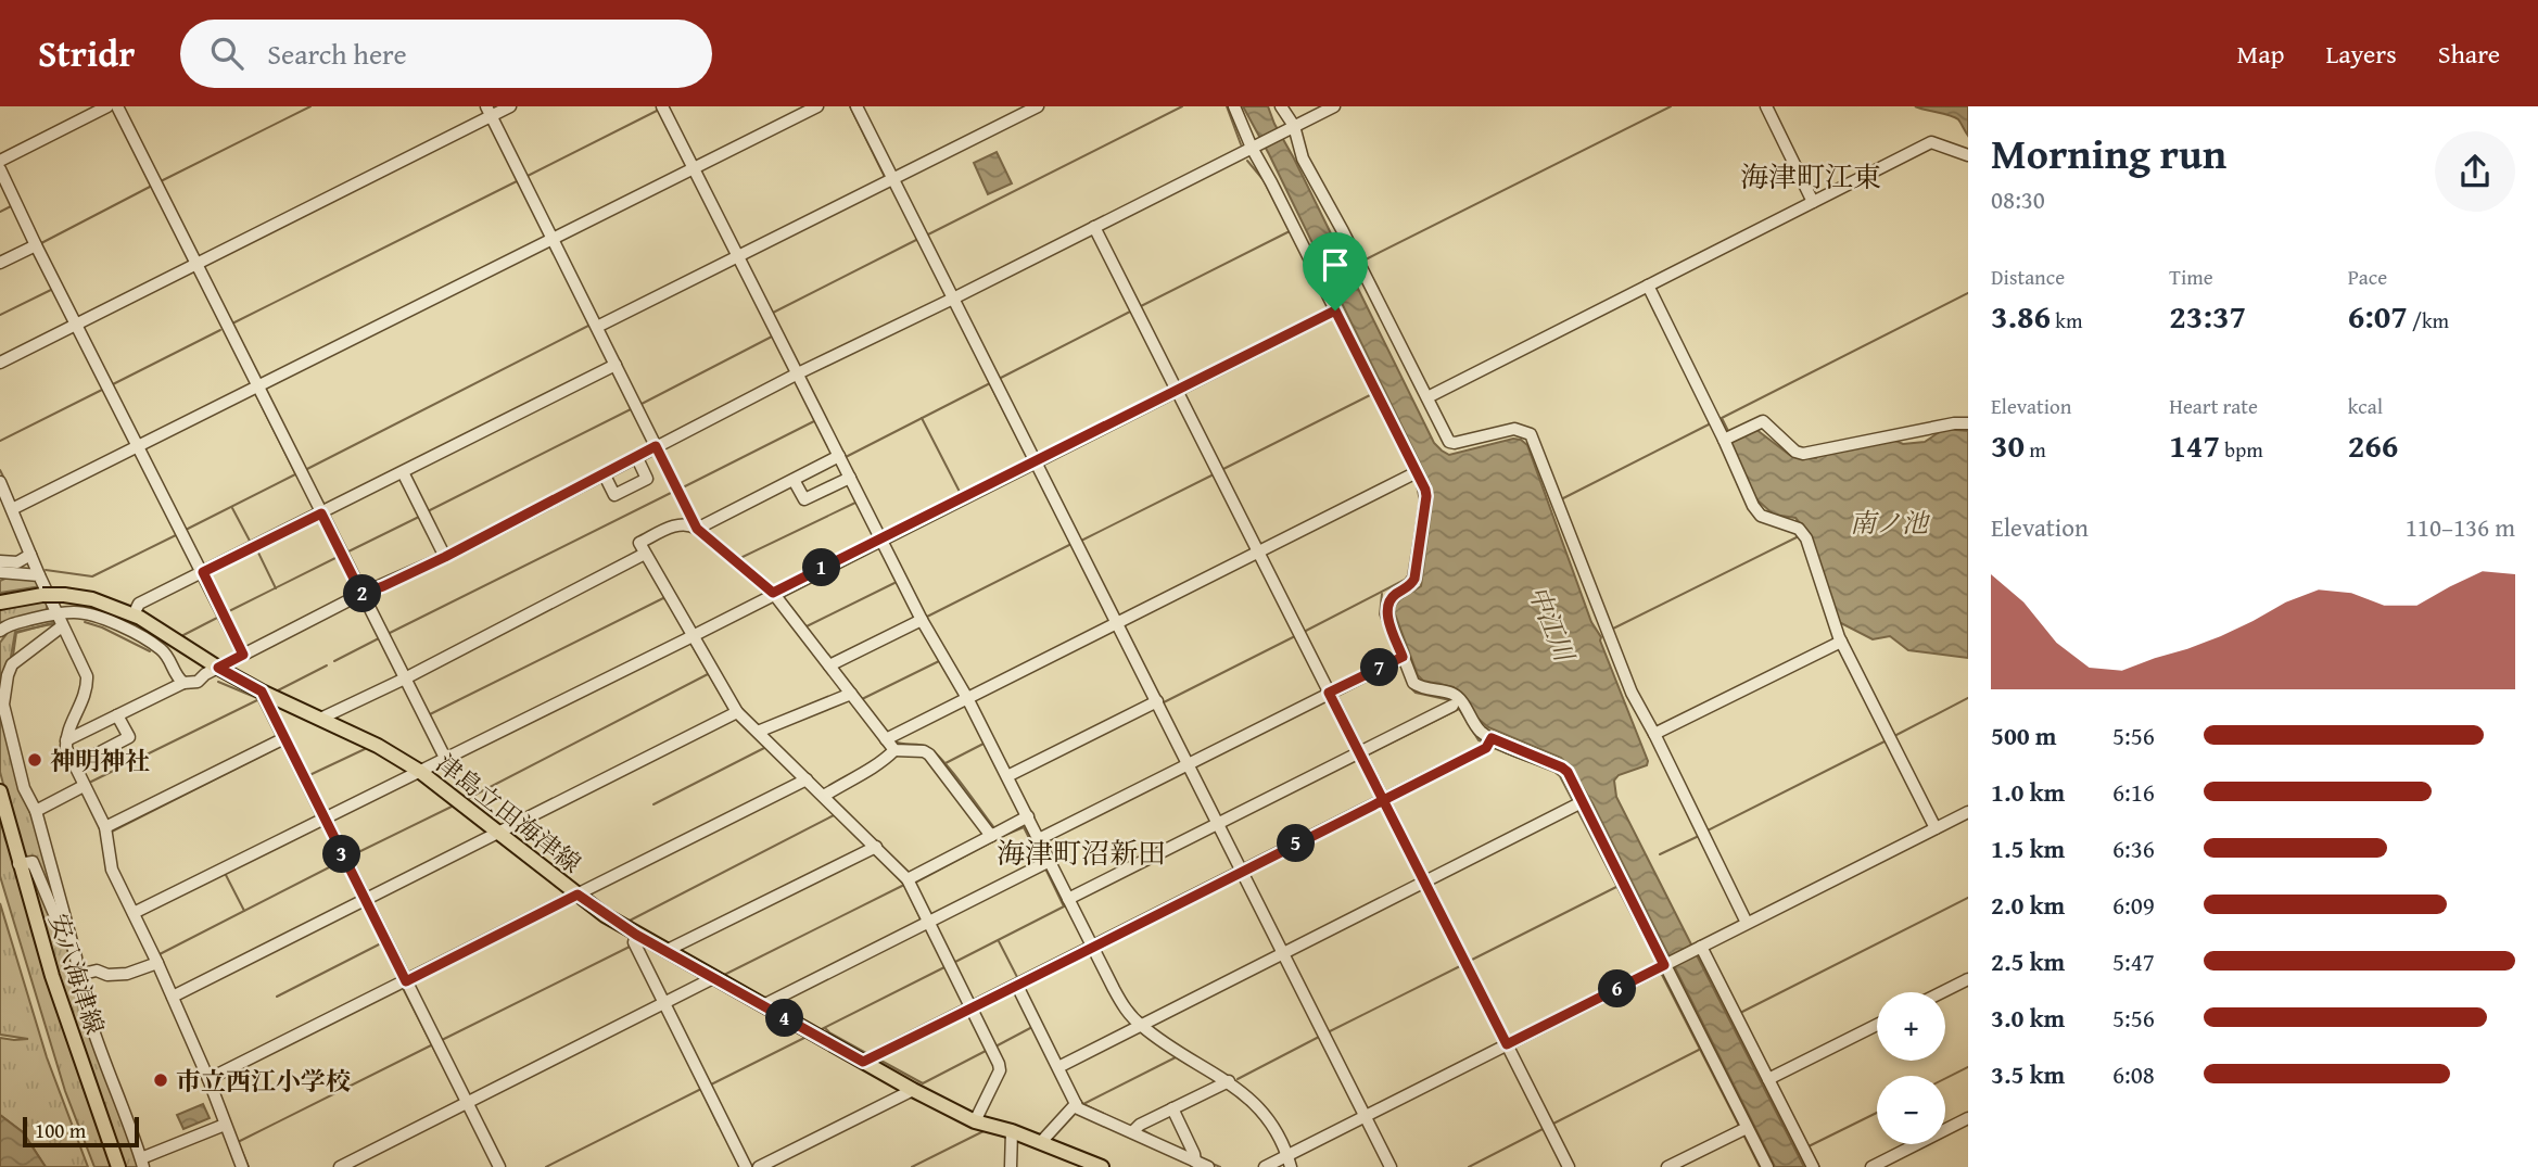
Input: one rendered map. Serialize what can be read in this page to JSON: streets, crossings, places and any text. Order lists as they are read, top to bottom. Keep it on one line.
{"streets":{"main road":["津島立田海津線","安八海津線"]},"districts":["海津町江東","海津町沼新田"],"water":["南ノ池","中江川"],"places":["神明神社","市立西江小学校"],"scale_bar":"100 m","page":{"header":"Stridr","search":"Search here","nav":["Map","Layers","Share"],"heading":["Morning run","08:30"],"stats":[["Distance","3.86 km"],["Time","23:37"],["Pace","6:07 /km"],["Elevation","30 m"],["Heart rate","147 bpm"],["kcal","266"]],"chart":["Elevation","110–136 m"],"pins":["1","2","7","5","3","6","4"],"list":[{"name":"500 m","note":"5:56"},{"name":"1.0 km","note":"6:16"},{"name":"1.5 km","note":"6:36"},{"name":"2.0 km","note":"6:09"},{"name":"2.5 km","note":"5:47"},{"name":"3.0 km","note":"5:56"},{"name":"3.5 km","note":"6:08"}],"map_buttons":["+","−"],"scale":"100 m"}}
